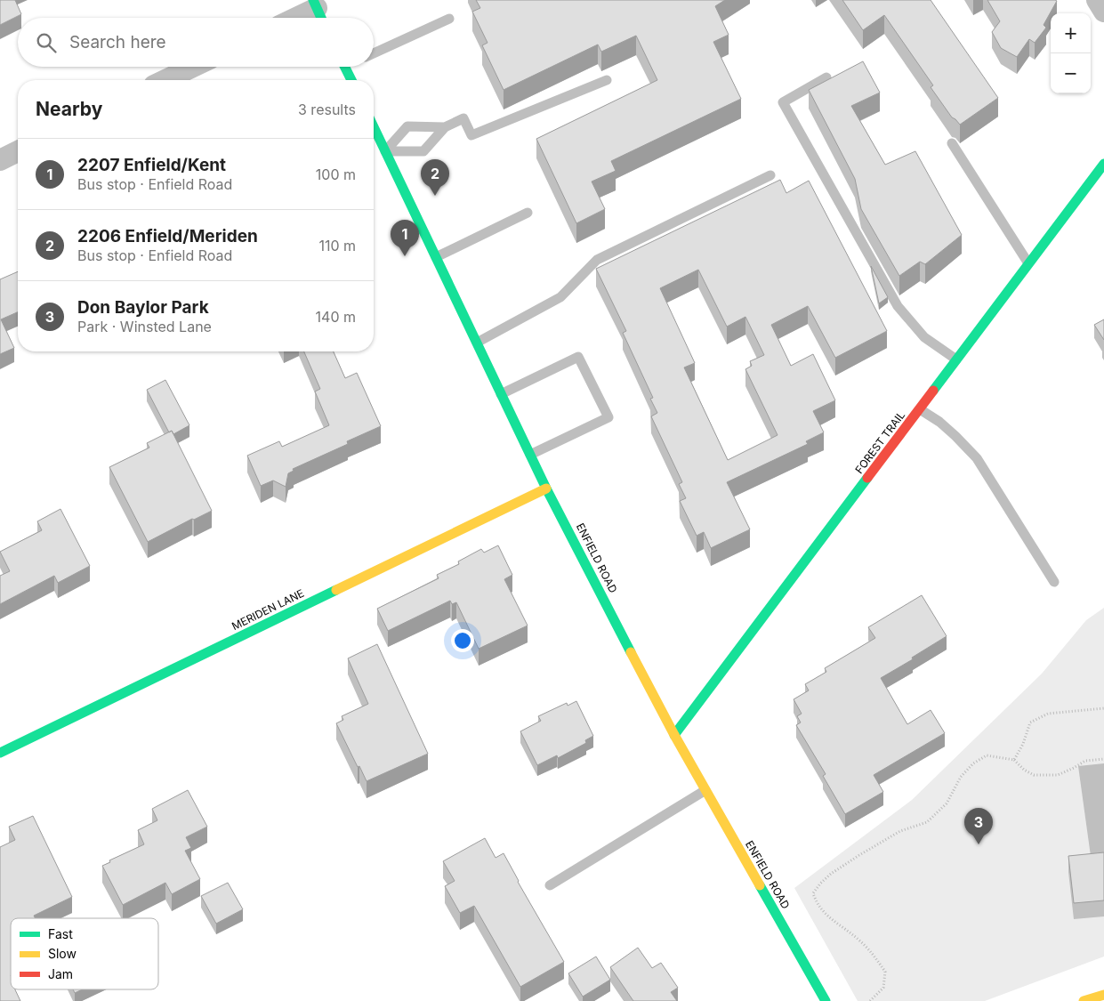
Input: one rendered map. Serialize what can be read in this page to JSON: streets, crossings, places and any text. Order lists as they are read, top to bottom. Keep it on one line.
{"streets":{"street":["FOREST TRAIL","ENFIELD ROAD","MERIDEN LANE"]},"crossings":[["FOREST TRAIL","ENFIELD ROAD"],["ENFIELD ROAD","MERIDEN LANE"]],"legend":["Fast","Slow","Jam"],"page":{"map_buttons":["+","−"],"search":"Search here","heading":["Nearby","3 results"],"list":[{"mark":"1","name":"2207 Enfield/Kent","note":"Bus stop · Enfield Road","value":"100 m"},{"mark":"2","name":"2206 Enfield/Meriden","note":"Bus stop · Enfield Road","value":"110 m"},{"mark":"3","name":"Don Baylor Park","note":"Park · Winsted Lane","value":"140 m"}],"pins":["2","1","3"]}}
